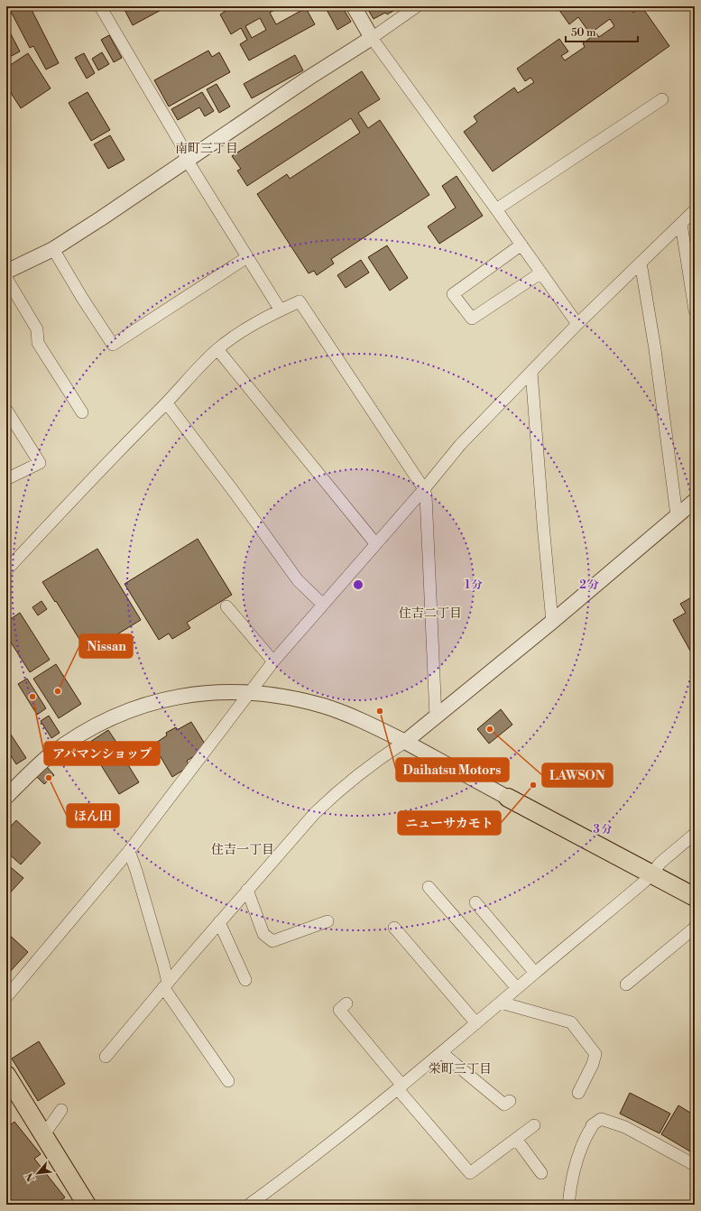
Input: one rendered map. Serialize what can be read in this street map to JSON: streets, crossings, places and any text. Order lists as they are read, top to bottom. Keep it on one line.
{"districts":["南町三丁目","住吉二丁目","住吉一丁目","栄町三丁目"],"places":["Nissan","アパマンショップ","Daihatsu Motors","LAWSON","ほん田","ニューサカモト"],"scale_bar":"50 m","north":"bottom left","rings":["1 分","2 分","3 分"]}
